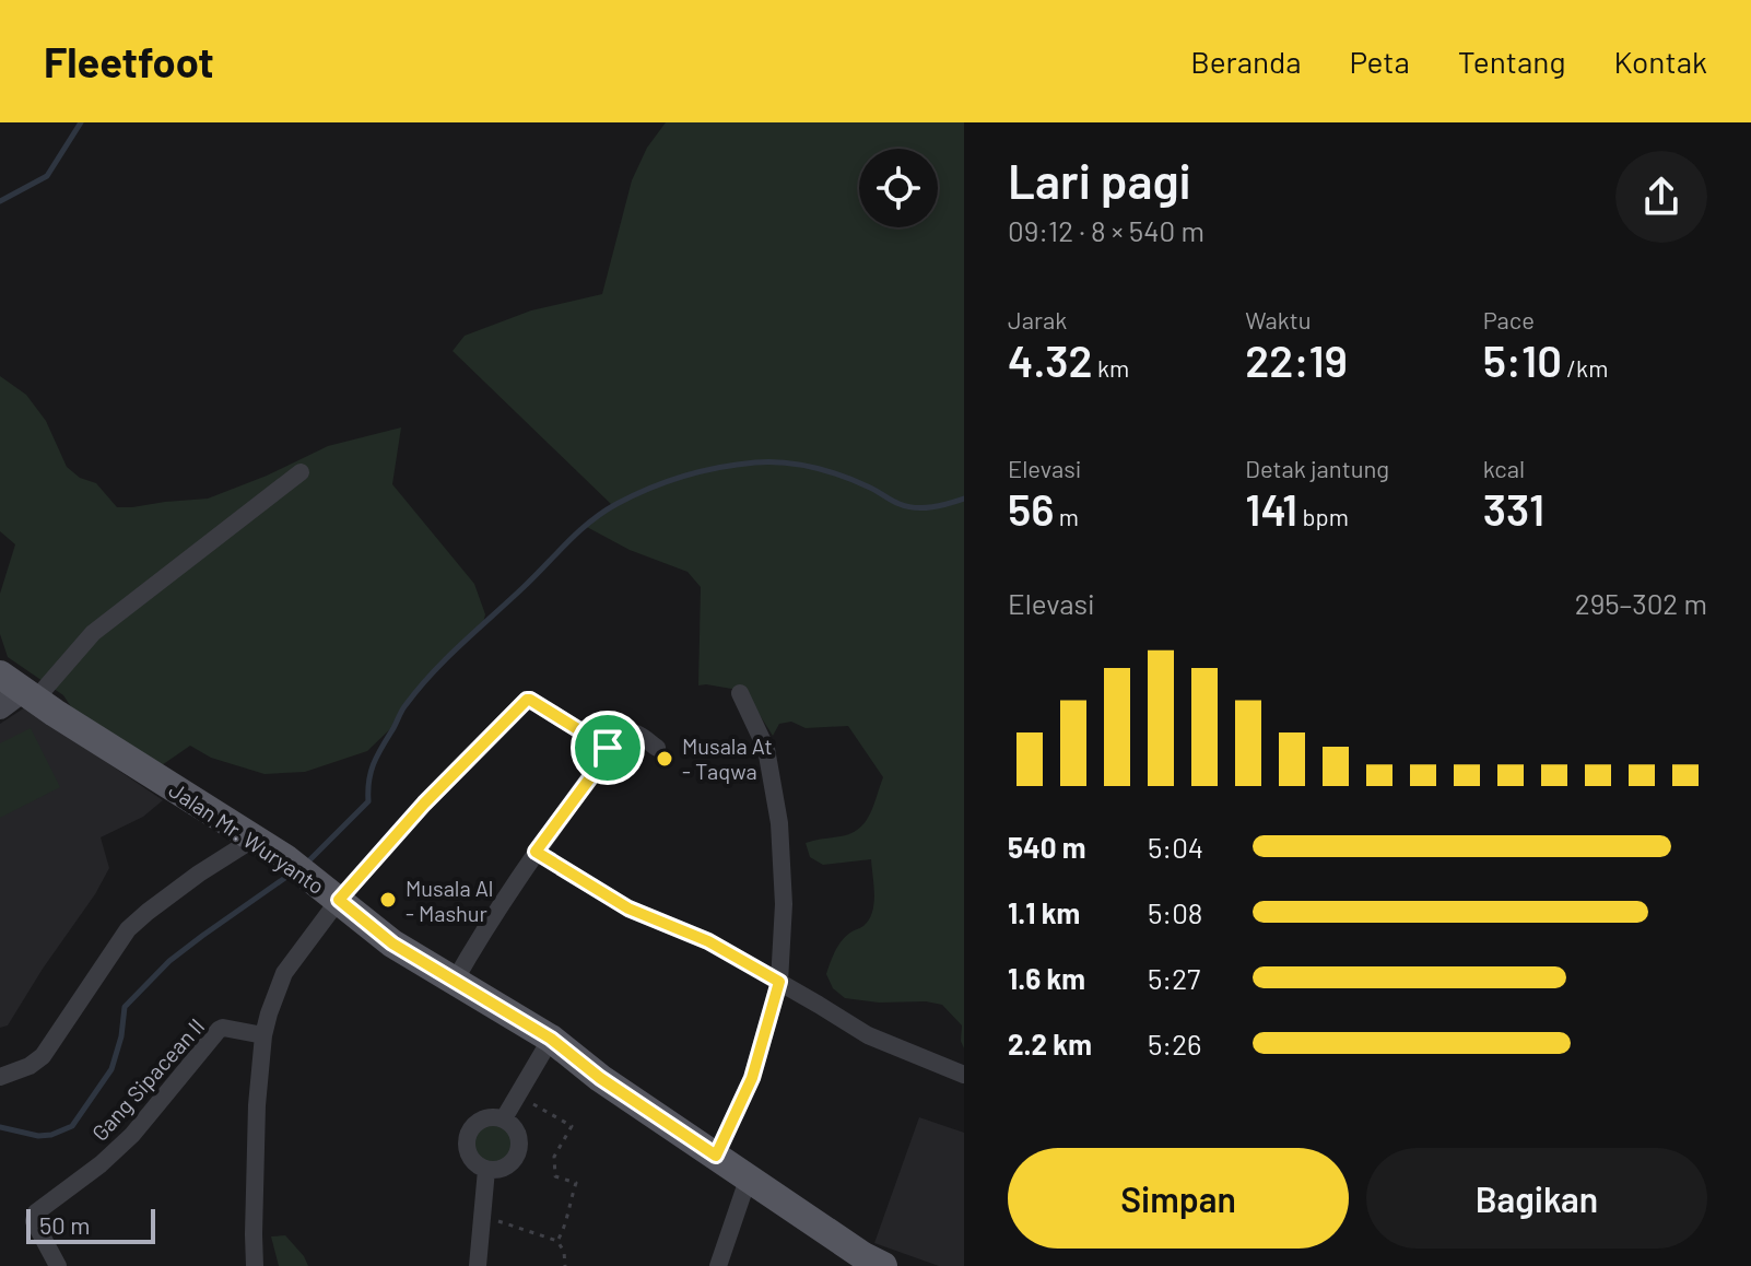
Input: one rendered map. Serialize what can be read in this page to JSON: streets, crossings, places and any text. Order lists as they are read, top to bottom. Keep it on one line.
{"streets":{"main road":["Jalan Mr. Wuryanto"],"street":["Gang Sipacean II"]},"places":["Musala At - Taqwa","Musala Al - Mashur"],"scale_bar":"50 m","page":{"header":"Fleetfoot","nav":["Beranda","Peta","Tentang","Kontak"],"heading":["Lari pagi","09:12 · 8 × 540 m"],"stats":[["Jarak","4.32 km"],["Waktu","22:19"],["Pace","5:10 /km"],["Elevasi","56 m"],["Detak jantung","141 bpm"],["kcal","331"]],"chart":["Elevasi","295–302 m"],"list":[{"name":"540 m","note":"5:04"},{"name":"1.1 km","note":"5:08"},{"name":"1.6 km","note":"5:27"},{"name":"2.2 km","note":"5:26"}],"buttons":["Simpan","Bagikan"],"scale":"50 m"}}
